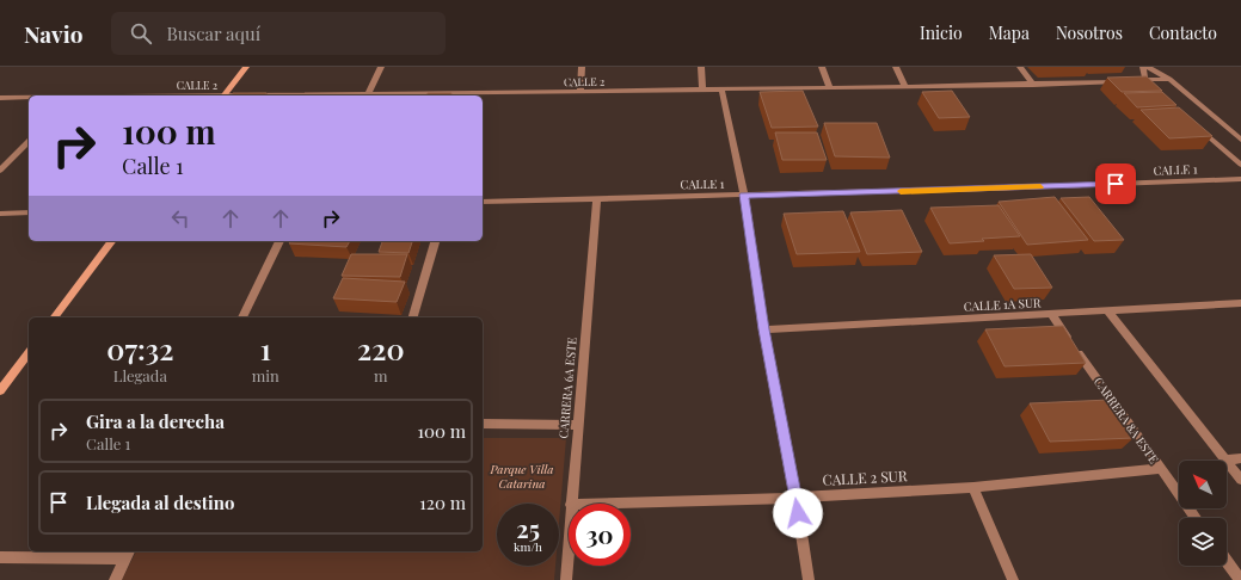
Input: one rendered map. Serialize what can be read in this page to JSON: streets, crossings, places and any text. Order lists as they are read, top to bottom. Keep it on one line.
{"streets":{"street":["CALLE 2","CALLE 1","CALLE 1A SUR","CARRERA 6A ESTE","CARRERA 8A ESTE","CALLE 2 SUR"]},"crossings":[["CALLE 1","CARRERA 6A ESTE"],["CALLE 1A SUR","CARRERA 8A ESTE"],["CARRERA 8A ESTE","CALLE 2 SUR"]],"parks":["Parque Villa Catarina"],"north":"top left","page":{"header":"Navio","search":"Buscar aquí","nav":["Inicio","Mapa","Nosotros","Contacto"],"turn":["100 m","Calle 1"],"eta":["07:32","Llegada","1","min","220","m"],"list":[{"name":"Gira a la derecha","note":"Calle 1","value":"100 m"},{"name":"Llegada al destino","value":"120 m"}],"speed":"25 km/h","limit":"30"}}
